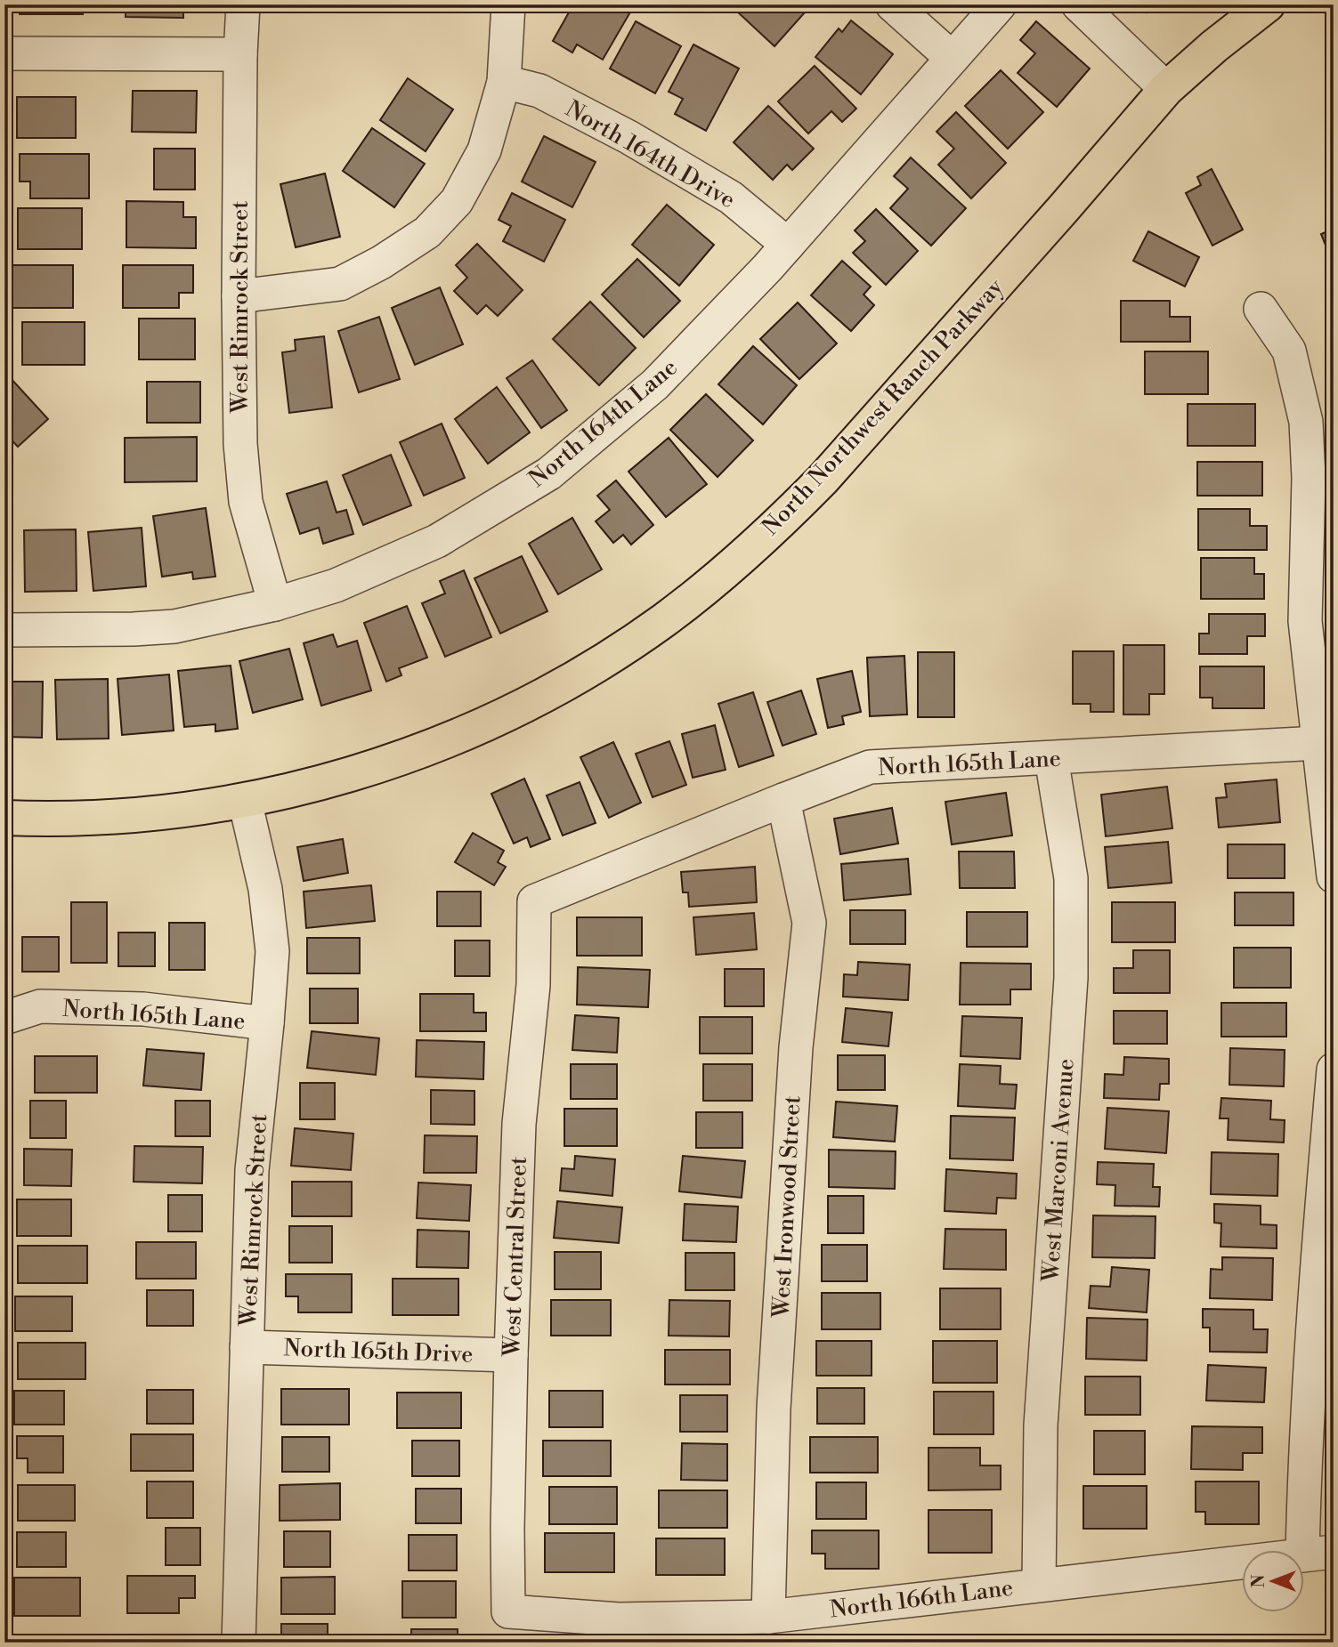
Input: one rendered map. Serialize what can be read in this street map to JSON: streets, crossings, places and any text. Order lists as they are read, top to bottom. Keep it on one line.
{"streets":{"main road":["North Northwest Ranch Parkway"],"street":["North 164th Drive","West Rimrock Street","North 164th Lane","North 165th Lane","West Marconi Avenue","West Ironwood Street","West Central Street","North 165th Drive","North 166th Lane"]},"crossings":[["North 164th Drive","North 164th Lane"],["West Rimrock Street","North Northwest Ranch Parkway"],["West Rimrock Street","North 164th Lane"],["West Rimrock Street","North 165th Lane"],["West Rimrock Street","North 165th Drive"],["North 165th Lane","West Marconi Avenue"],["North 165th Lane","West Ironwood Street"],["North 165th Lane","West Central Street"],["West Marconi Avenue","North 166th Lane"],["West Ironwood Street","North 166th Lane"],["West Central Street","North 165th Drive"],["West Central Street","North 166th Lane"]],"north":"left"}
